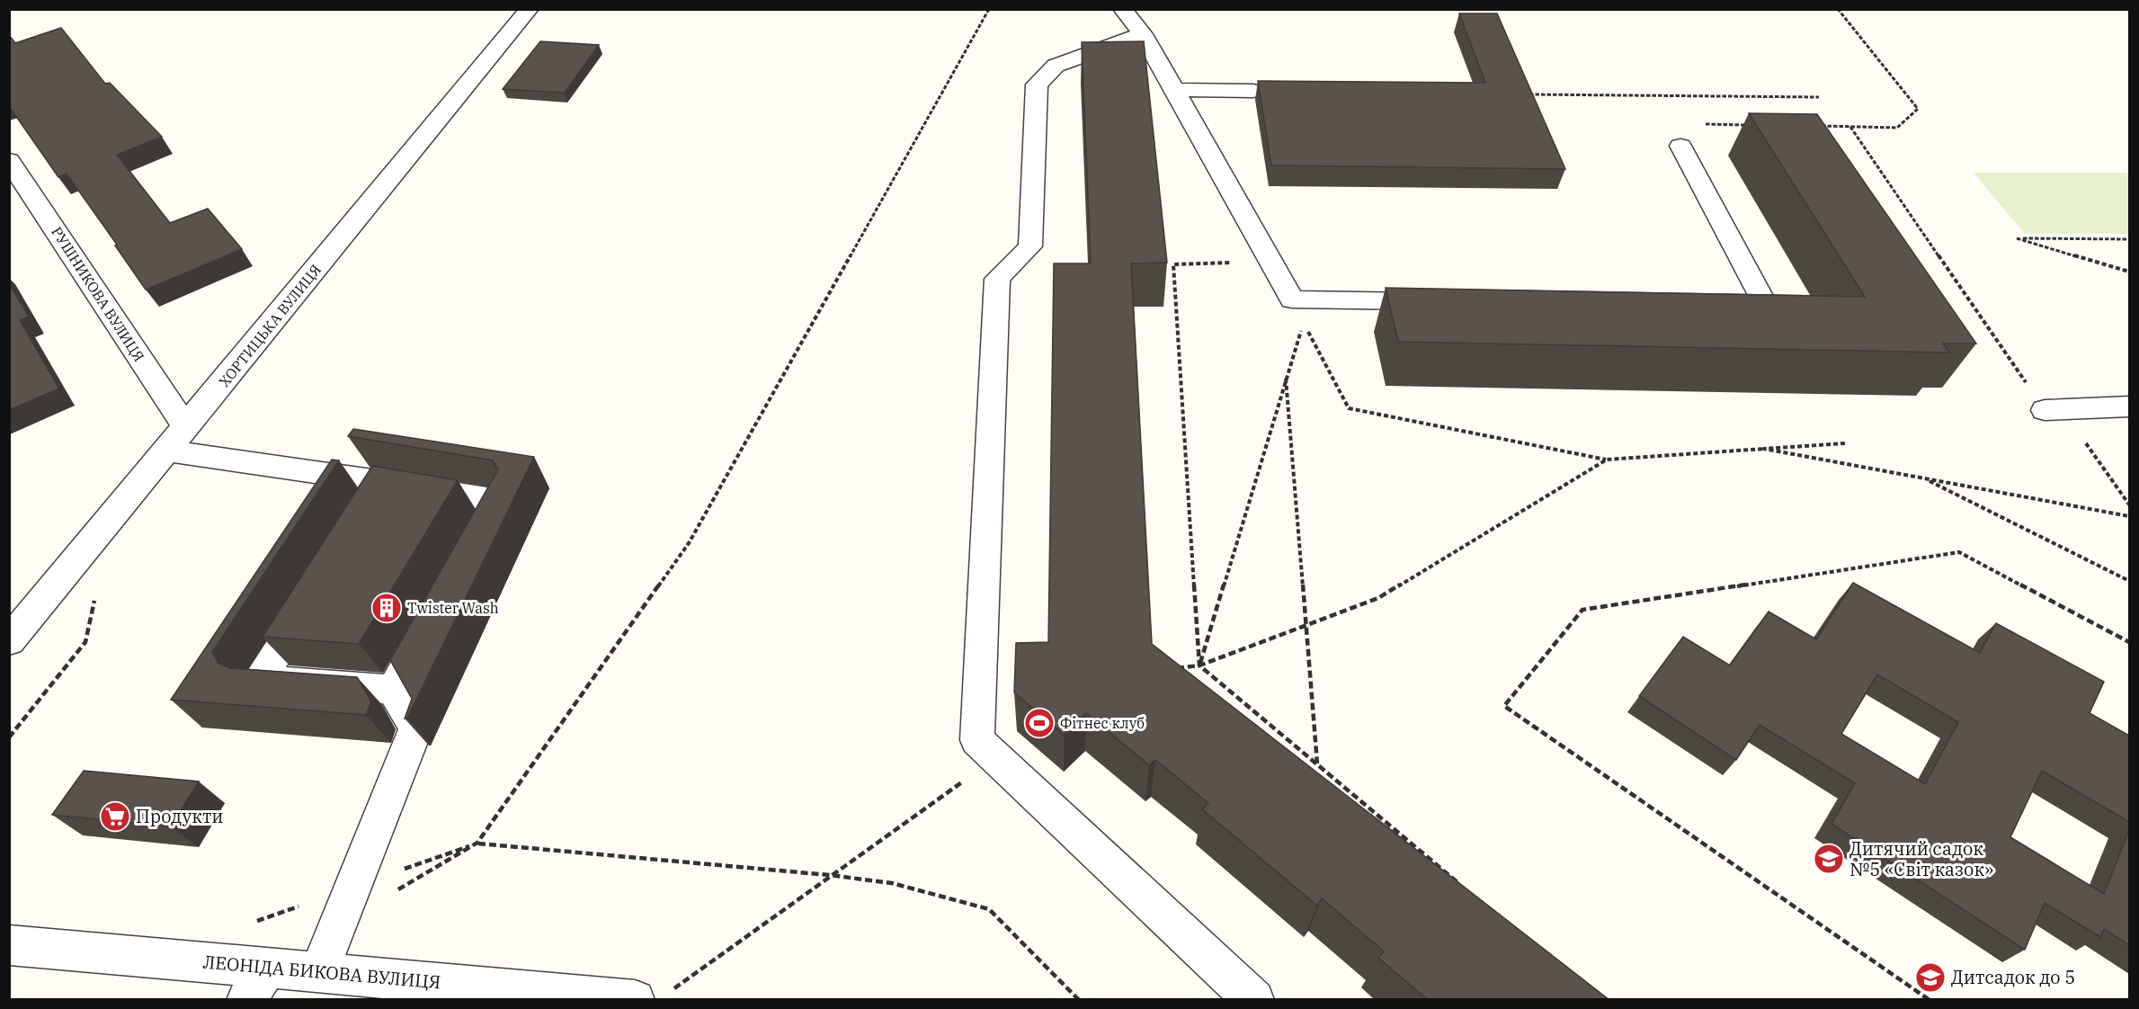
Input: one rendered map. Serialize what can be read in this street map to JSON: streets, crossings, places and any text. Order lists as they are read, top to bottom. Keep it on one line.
{"streets":{"street":["РУШНИКОВА ВУЛИЦЯ","ХОРТИЦЬКА ВУЛИЦЯ","ЛЕОНІДА БИКОВА ВУЛИЦЯ"]},"crossings":[["РУШНИКОВА ВУЛИЦЯ","ХОРТИЦЬКА ВУЛИЦЯ"]],"places":{"building":["Twister Wash"],"sports":["Фітнес клуб"],"supermarket":["Продукти"],"school or university":["Дитячий садок №5 «Світ казок»","Дитсадок до 5"]}}
